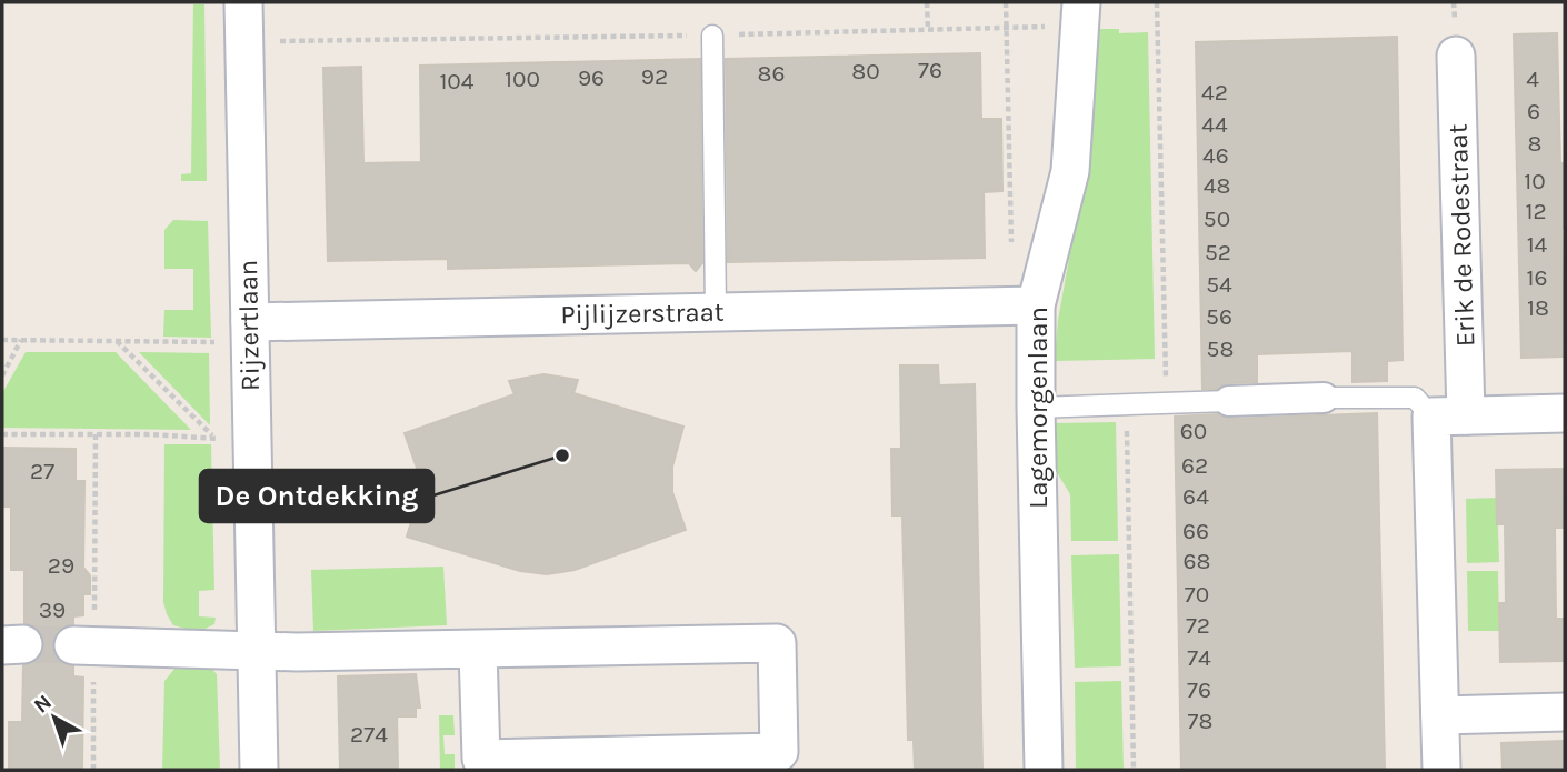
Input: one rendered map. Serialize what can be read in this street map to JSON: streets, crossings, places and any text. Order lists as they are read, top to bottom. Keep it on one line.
{"streets":{"street":["Erik de Rodestraat","Pijlijzerstraat","Rijzertlaan","Lagemorgenlaan"]},"crossings":[["Pijlijzerstraat","Rijzertlaan"],["Pijlijzerstraat","Lagemorgenlaan"]],"places":["De Ontdekking"],"house_numbers":["76","80","86","92","96","100","4","104","42","6","44","8","46","10","48","12","50","14","52","16","54","18","56","58","60","62","27","64","66","68","29","70","39","72","74","76","78","274"],"north":"top left"}
